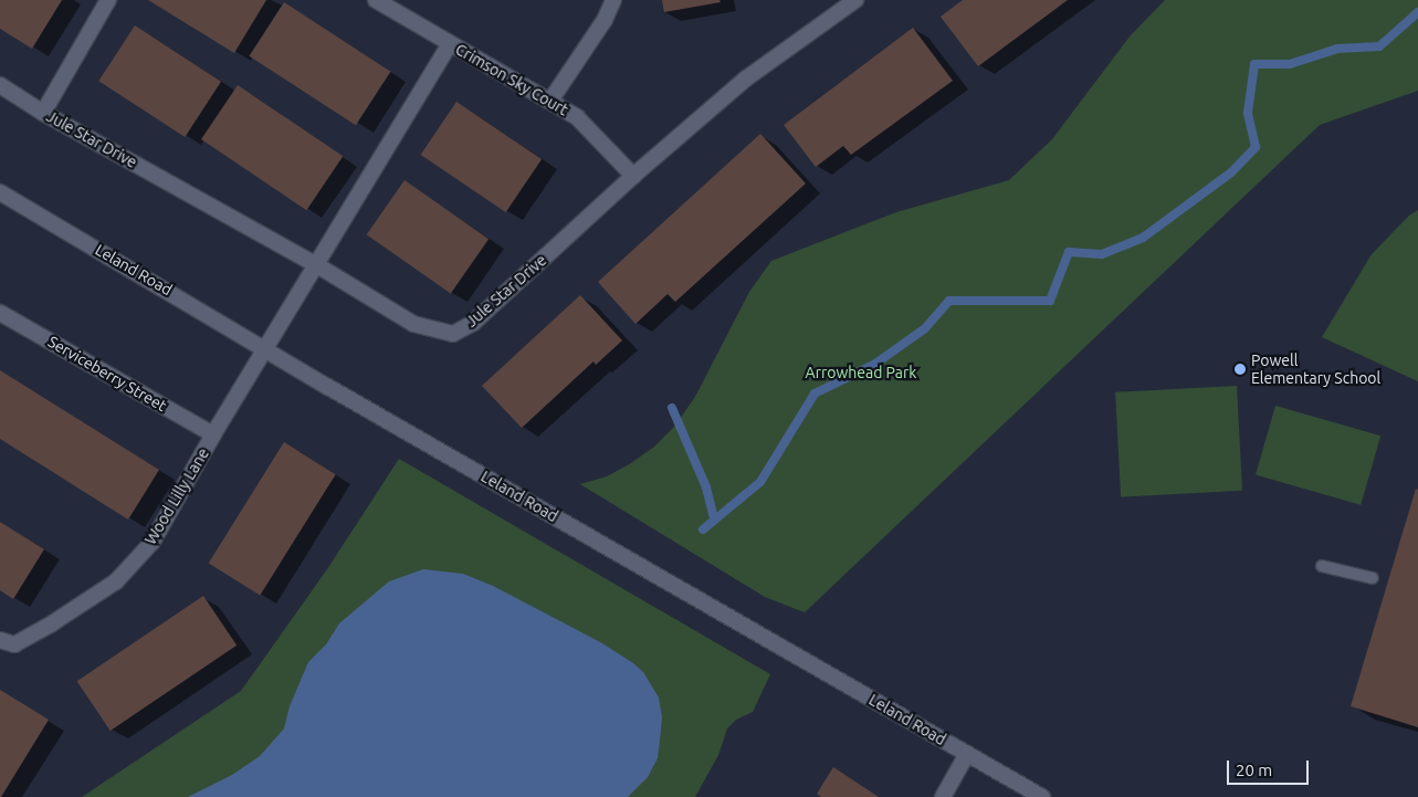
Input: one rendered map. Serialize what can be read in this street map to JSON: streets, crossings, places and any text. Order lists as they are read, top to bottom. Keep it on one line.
{"streets":{"street":["Crimson Sky Court","Jule Star Drive","Leland Road","Serviceberry Street","Wood Lilly Lane"]},"crossings":[["Crimson Sky Court","Jule Star Drive"],["Crimson Sky Court","Wood Lilly Lane"],["Jule Star Drive","Wood Lilly Lane"],["Leland Road","Wood Lilly Lane"],["Serviceberry Street","Wood Lilly Lane"]],"parks":["Arrowhead Park"],"places":["Powell Elementary School"],"scale_bar":"20 m"}
